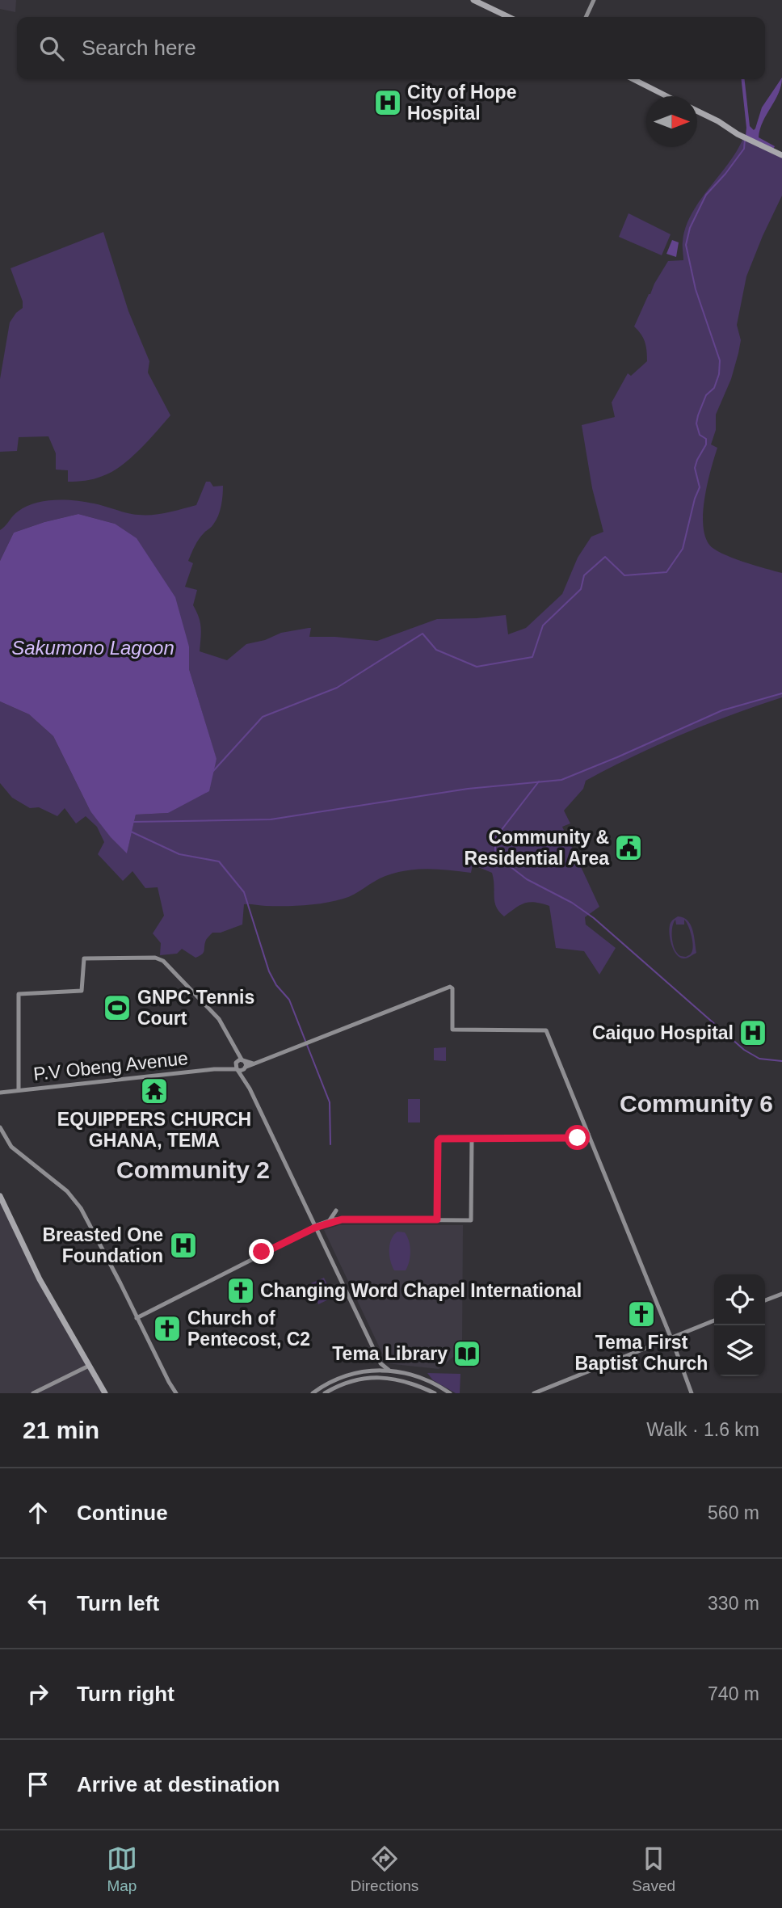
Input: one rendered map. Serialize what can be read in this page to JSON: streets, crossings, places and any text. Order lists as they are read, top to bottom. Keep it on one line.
{"streets":{"street":["P.V Obeng Avenue"]},"districts":["Community 6","Community 2"],"water":["Sakumono Lagoon"],"places":{"hospital":["City of Hope Hospital","Caiquo Hospital","Breasted One Foundation"],"public building":["Community & Residential Area"],"sports":["GNPC Tennis Court"],"temple":["EQUIPPERS CHURCH GHANA, TEMA"],"church":["Changing Word Chapel International","Tema First Baptist Church","Church of Pentecost, C2"],"library":["Tema Library"]},"north":"right","page":{"search":"Search here","heading":["21 min","Walk · 1.6 km"],"list":[["Continue","560 m"],["Turn left","330 m"],["Turn right","740 m"],"Arrive at destination"],"nav":["Map","Directions","Saved"]}}
